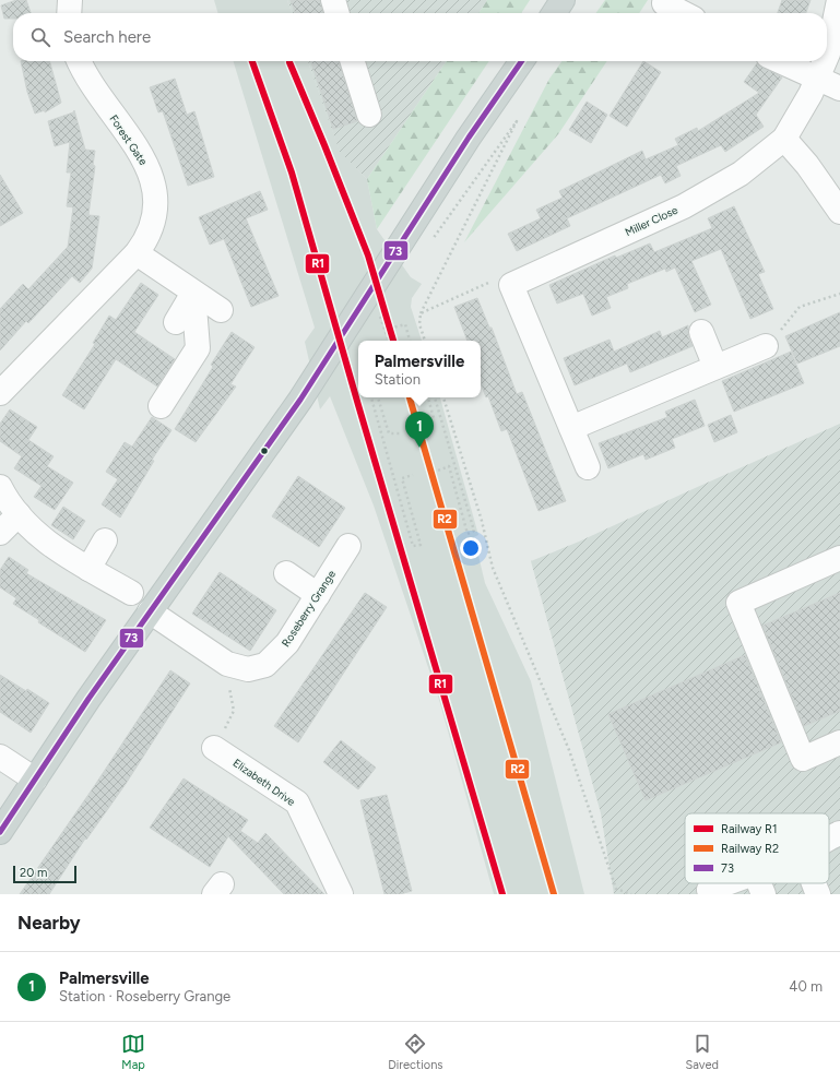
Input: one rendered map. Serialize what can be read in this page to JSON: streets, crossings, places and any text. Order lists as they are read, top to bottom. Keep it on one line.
{"streets":{"street":["Forest Gate","Miller Close","Roseberry Grange","Elizabeth Drive"]},"lines":["rail line R1","transit line 73","rail line R2"],"legend":["Railway R1","Railway R2","73"],"scale_bar":"20 m","page":{"search":"Search here","popup":["Palmersville","Station"],"pins":"1","scale":"20 m","heading":"Nearby","list":[{"mark":"1","name":"Palmersville","note":"Station · Roseberry Grange","value":"40 m"}],"nav":["Map","Directions","Saved"]}}
